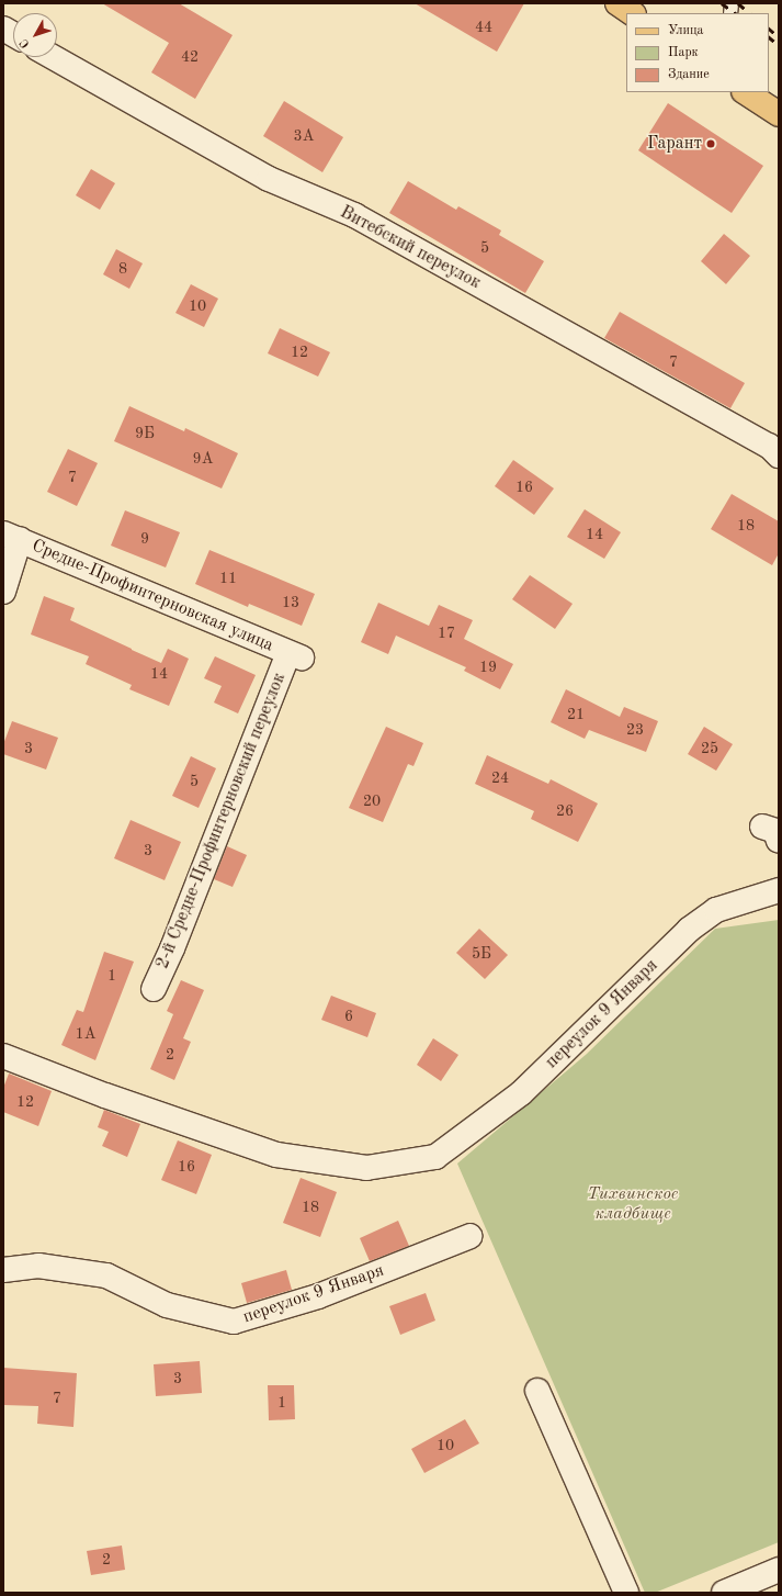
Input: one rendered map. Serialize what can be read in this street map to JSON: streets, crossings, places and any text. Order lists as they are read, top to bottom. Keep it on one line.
{"streets":{"street":["Витебский переулок","Средне-Профинтерновская улица","2-й Средне-Профинтерновский переулок","переулок 9 Января"]},"crossings":[["Средне-Профинтерновская улица","2-й Средне-Профинтерновский переулок"]],"parks":["Тихвинское кладбище"],"places":["Гарант"],"house_numbers":["44","42","3А","5","8","10","12","7","9Б","9А","7","16","18","14","9","11","13","17","19","14","21","23","3","25","24","5","20","26","3","5Б","1","6","1А","2","12","16","18","3","7","1","10","2"],"legend":["Улица","Парк","Здание"],"north":"bottom left"}
